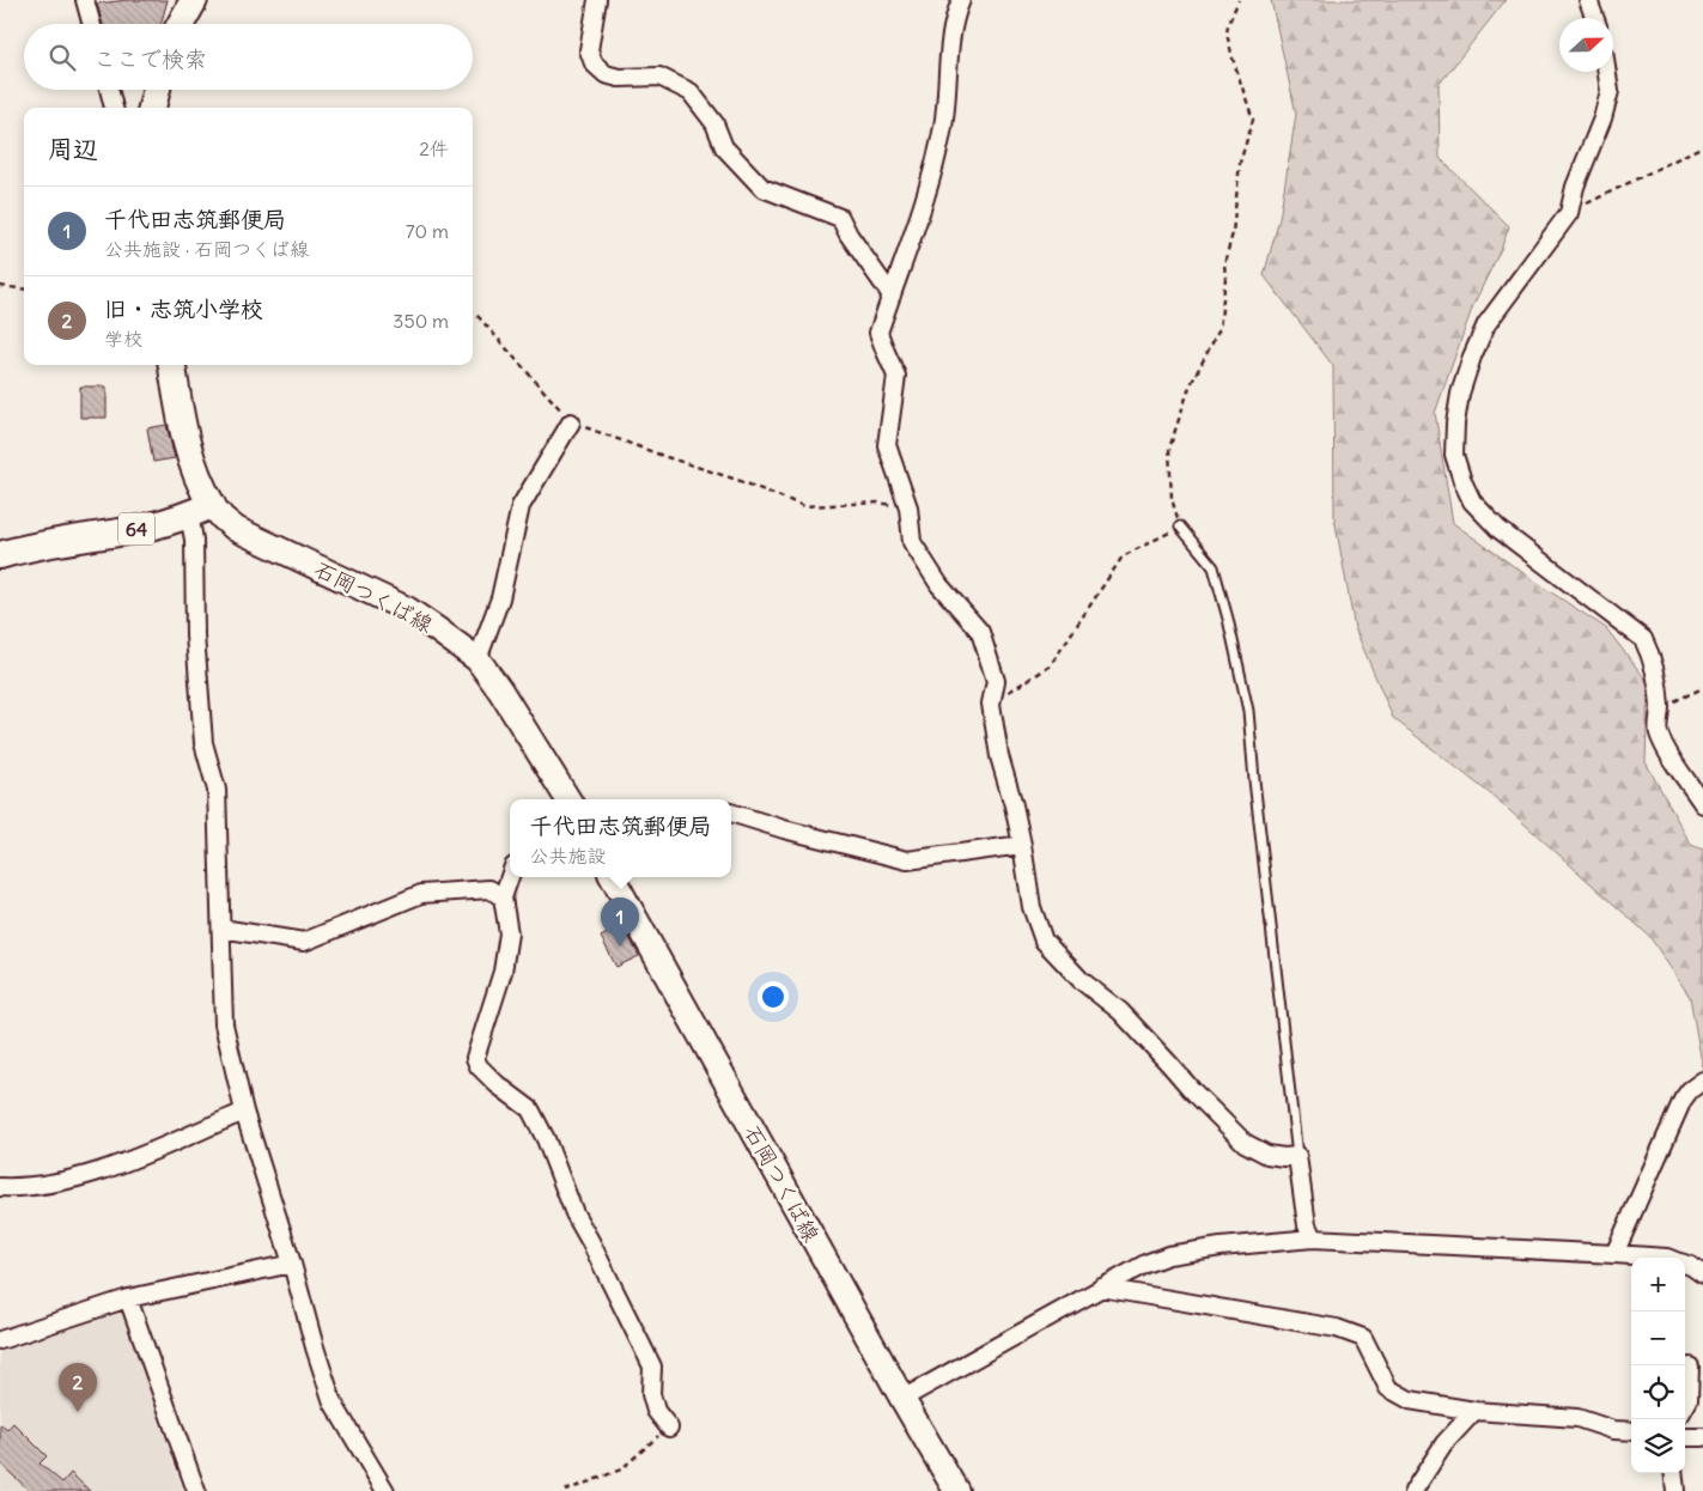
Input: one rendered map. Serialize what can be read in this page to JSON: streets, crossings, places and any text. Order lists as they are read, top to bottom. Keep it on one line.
{"streets":{"main road":["64","石岡つくば線"]},"crossings":[["64","石岡つくば線"]],"north":"right","page":{"search":"ここで検索","heading":["周辺","2件"],"list":[{"mark":"1","name":"千代田志筑郵便局","note":"公共施設 · 石岡つくば線","value":"70 m"},{"mark":"2","name":"旧・志筑小学校","note":"学校","value":"350 m"}],"popup":["千代田志筑郵便局","公共施設"],"pins":["1","2"],"map_buttons":["+","−"]}}
